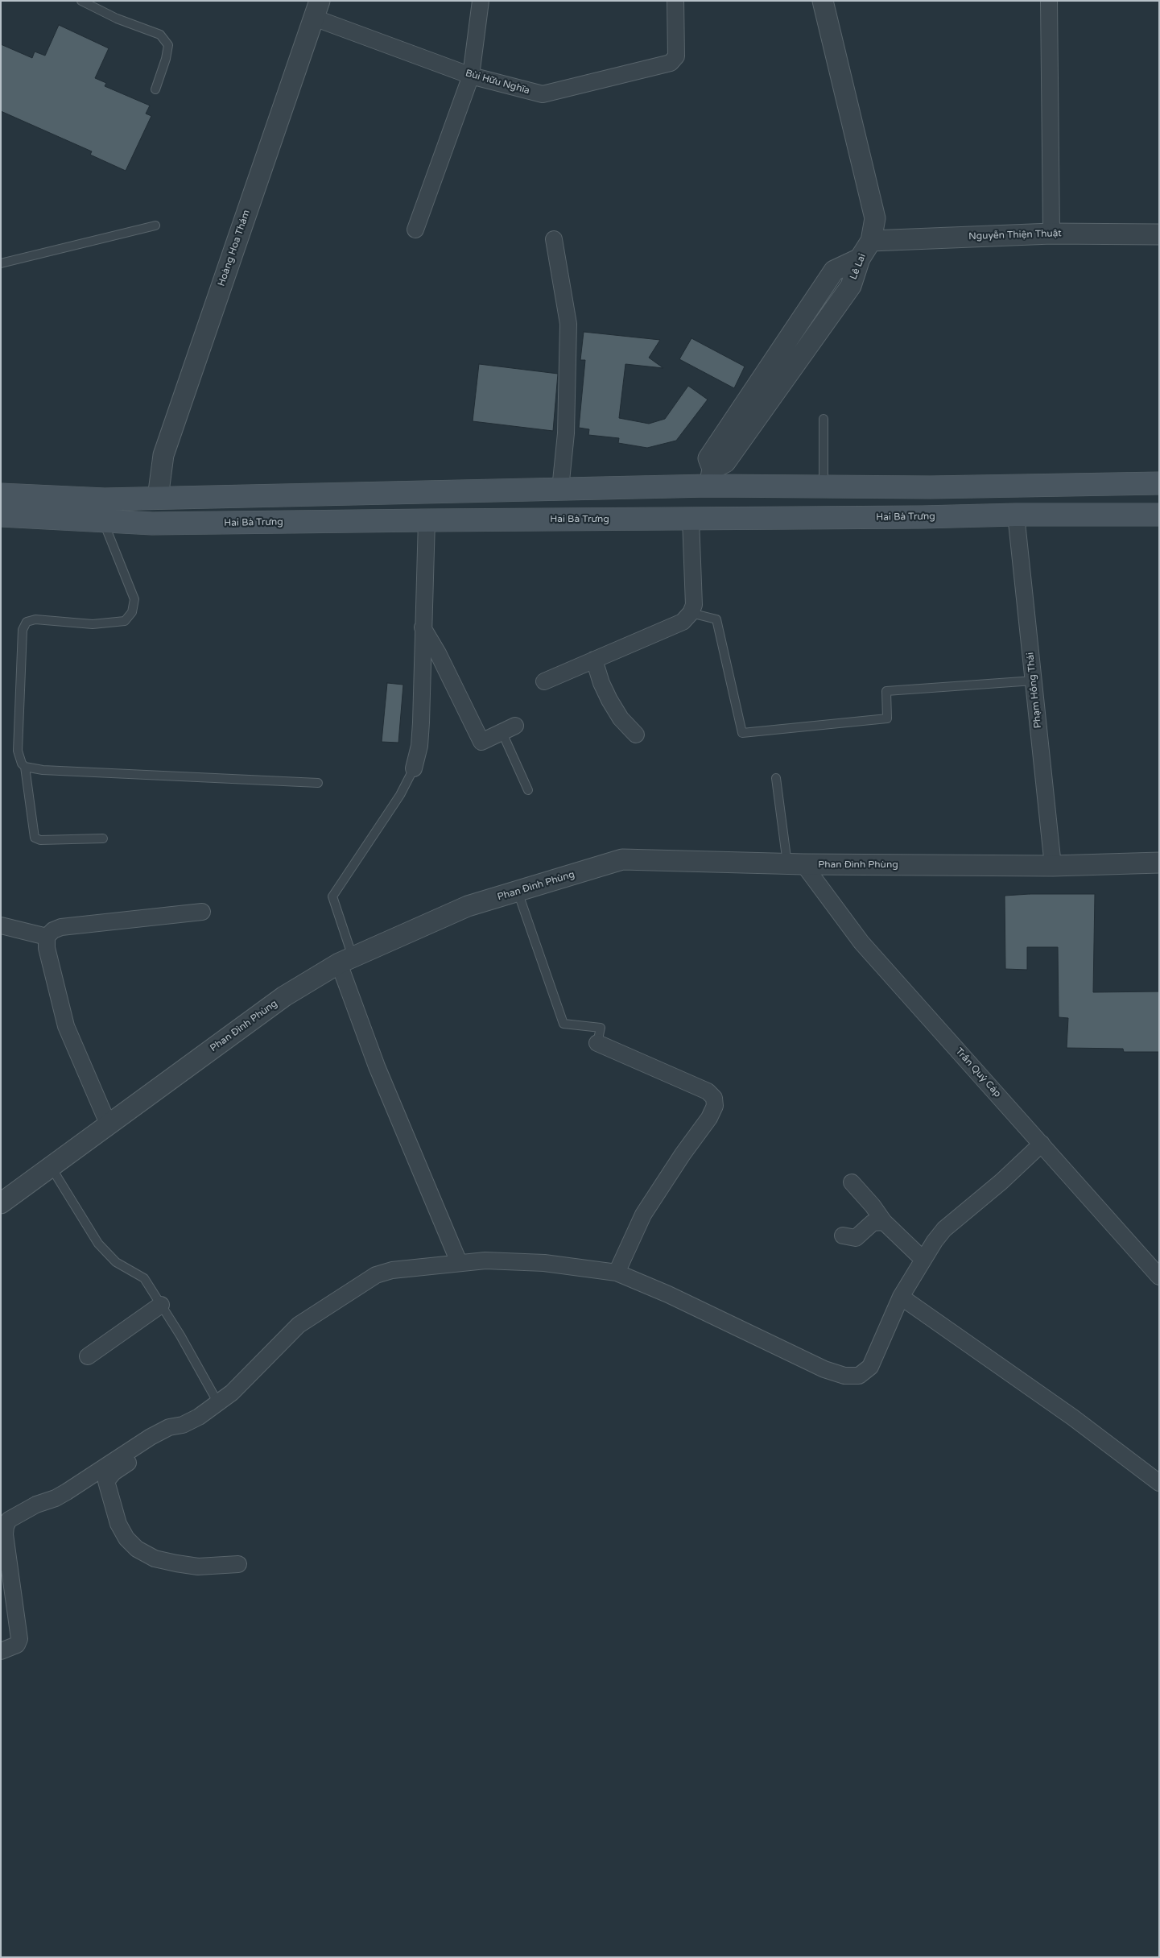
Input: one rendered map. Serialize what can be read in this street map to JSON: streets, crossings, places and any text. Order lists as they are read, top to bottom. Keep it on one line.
{"streets":{"main road":["Hai Bà Trưng"],"street":["Bùi Hữu Nghĩa","Nguyễn Thiện Thuật","Hoàng Hoa Thám","Lê Lai","Phạm Hồng Thái","Phan Đình Phùng","Trần Quý Cáp"]},"crossings":[["Bùi Hữu Nghĩa","Hoàng Hoa Thám"],["Nguyễn Thiện Thuật","Lê Lai"],["Hai Bà Trưng","Phạm Hồng Thái"],["Phạm Hồng Thái","Phan Đình Phùng"],["Phan Đình Phùng","Trần Quý Cáp"]]}
